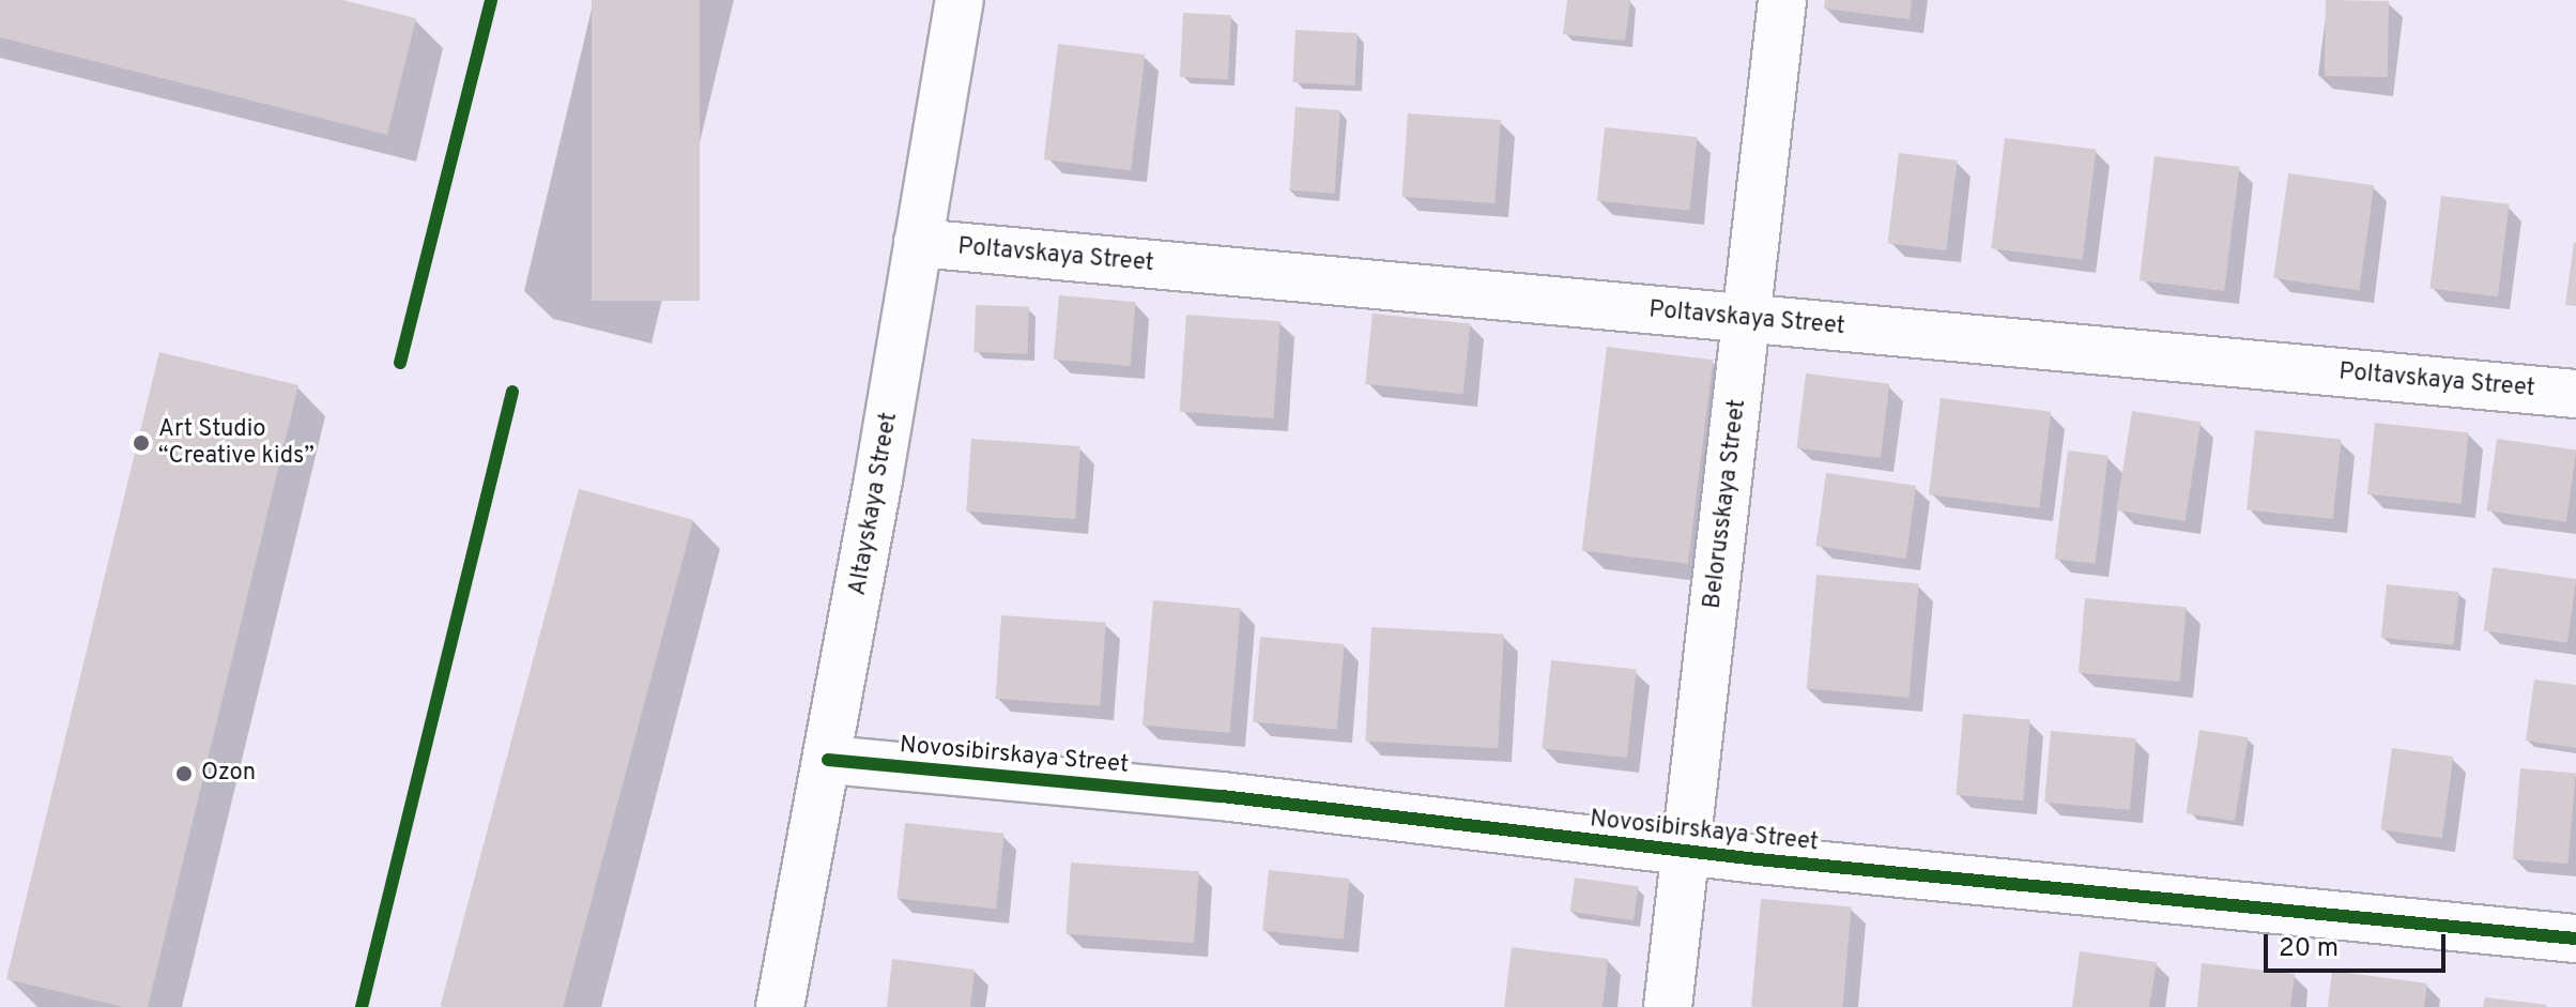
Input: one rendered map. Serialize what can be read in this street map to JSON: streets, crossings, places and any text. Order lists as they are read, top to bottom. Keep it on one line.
{"streets":{"street":["Poltavskaya Street","Altayskaya Street","Belorusskaya Street","Novosibirskaya Street"]},"crossings":[["Poltavskaya Street","Altayskaya Street"],["Poltavskaya Street","Belorusskaya Street"],["Altayskaya Street","Novosibirskaya Street"],["Belorusskaya Street","Novosibirskaya Street"]],"places":["Art Studio “Creative kids”","Ozon"],"scale_bar":"20 m"}
